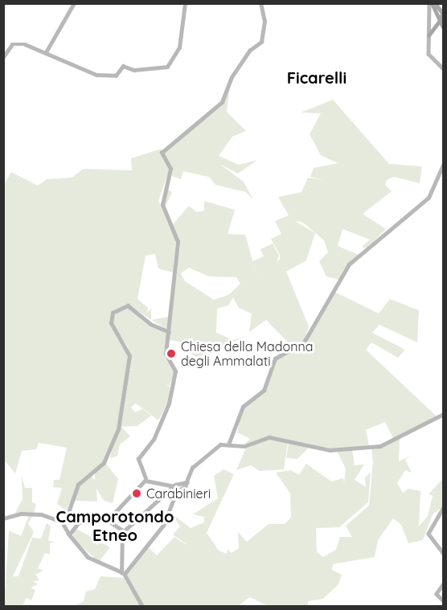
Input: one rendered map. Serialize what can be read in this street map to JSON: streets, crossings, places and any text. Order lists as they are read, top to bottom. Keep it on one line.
{"districts":["Ficarelli","Camporotondo Etneo"],"places":["Chiesa della Madonna degli Ammalati","Carabinieri"]}
